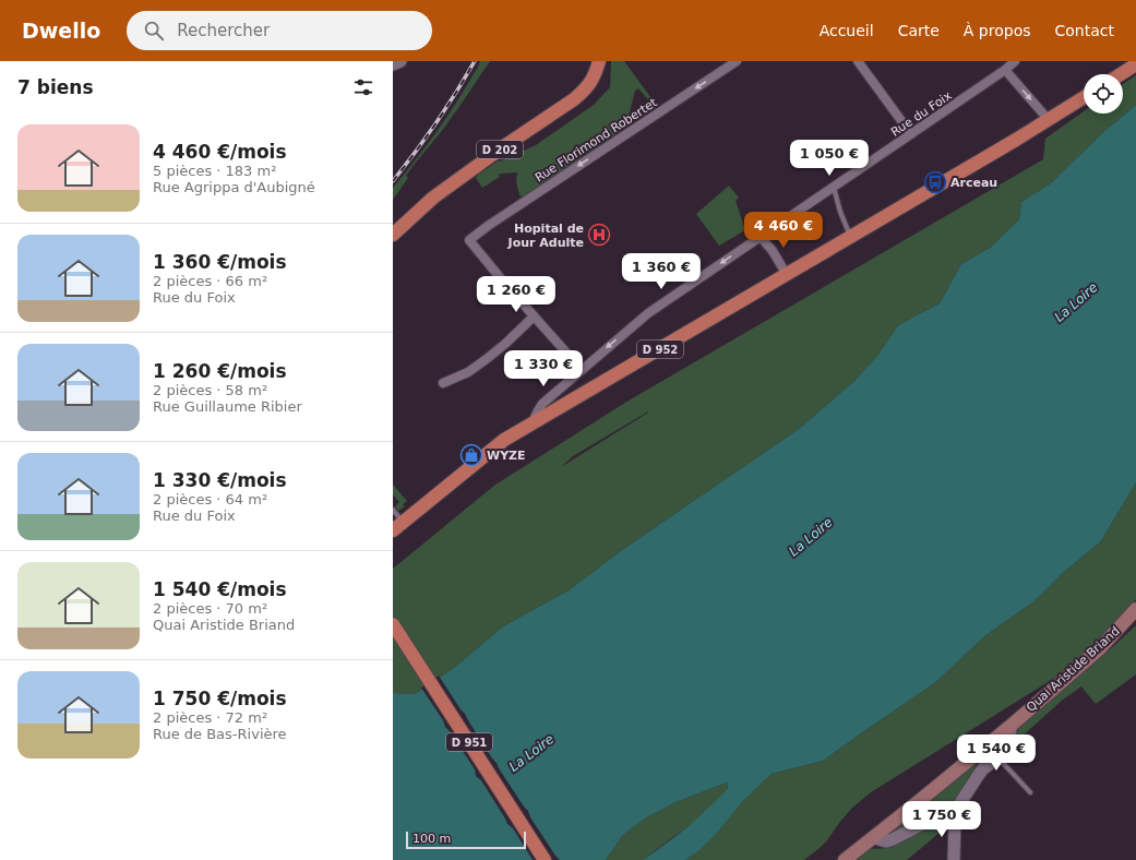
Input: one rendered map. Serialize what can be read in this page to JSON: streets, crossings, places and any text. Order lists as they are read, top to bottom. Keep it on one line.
{"streets":{"main road":["D 202","D 952","Quai Aristide Briand","D 951"],"street":["Rue du Foix","Rue Florimond Robertet"]},"crossings":[["Rue du Foix","D 952"]],"one_way":["Rue du Foix","Rue Florimond Robertet"],"water":["La Loire"],"places":{"bus stop":["Arceau"],"hospital":["Hopital de Jour Adulte"],"shop":["WYZE"]},"scale_bar":"100 m","page":{"header":"Dwello","search":"Rechercher","nav":["Accueil","Carte","À propos","Contact"],"heading":"7 biens","list":[{"name":"4 460 €/mois","note":"5 pièces · 183 m² · Rue Agrippa d'Aubigné"},{"name":"1 360 €/mois","note":"2 pièces · 66 m² · Rue du Foix"},{"name":"1 260 €/mois","note":"2 pièces · 58 m² · Rue Guillaume Ribier"},{"name":"1 330 €/mois","note":"2 pièces · 64 m² · Rue du Foix"},{"name":"1 540 €/mois","note":"2 pièces · 70 m² · Quai Aristide Briand"},{"name":"1 750 €/mois","note":"2 pièces · 72 m² · Rue de Bas-Rivière"}],"price":["1 050 €","4 460 €","1 360 €","1 260 €","1 330 €","1 540 €","1 750 €"],"scale":"100 m"}}
